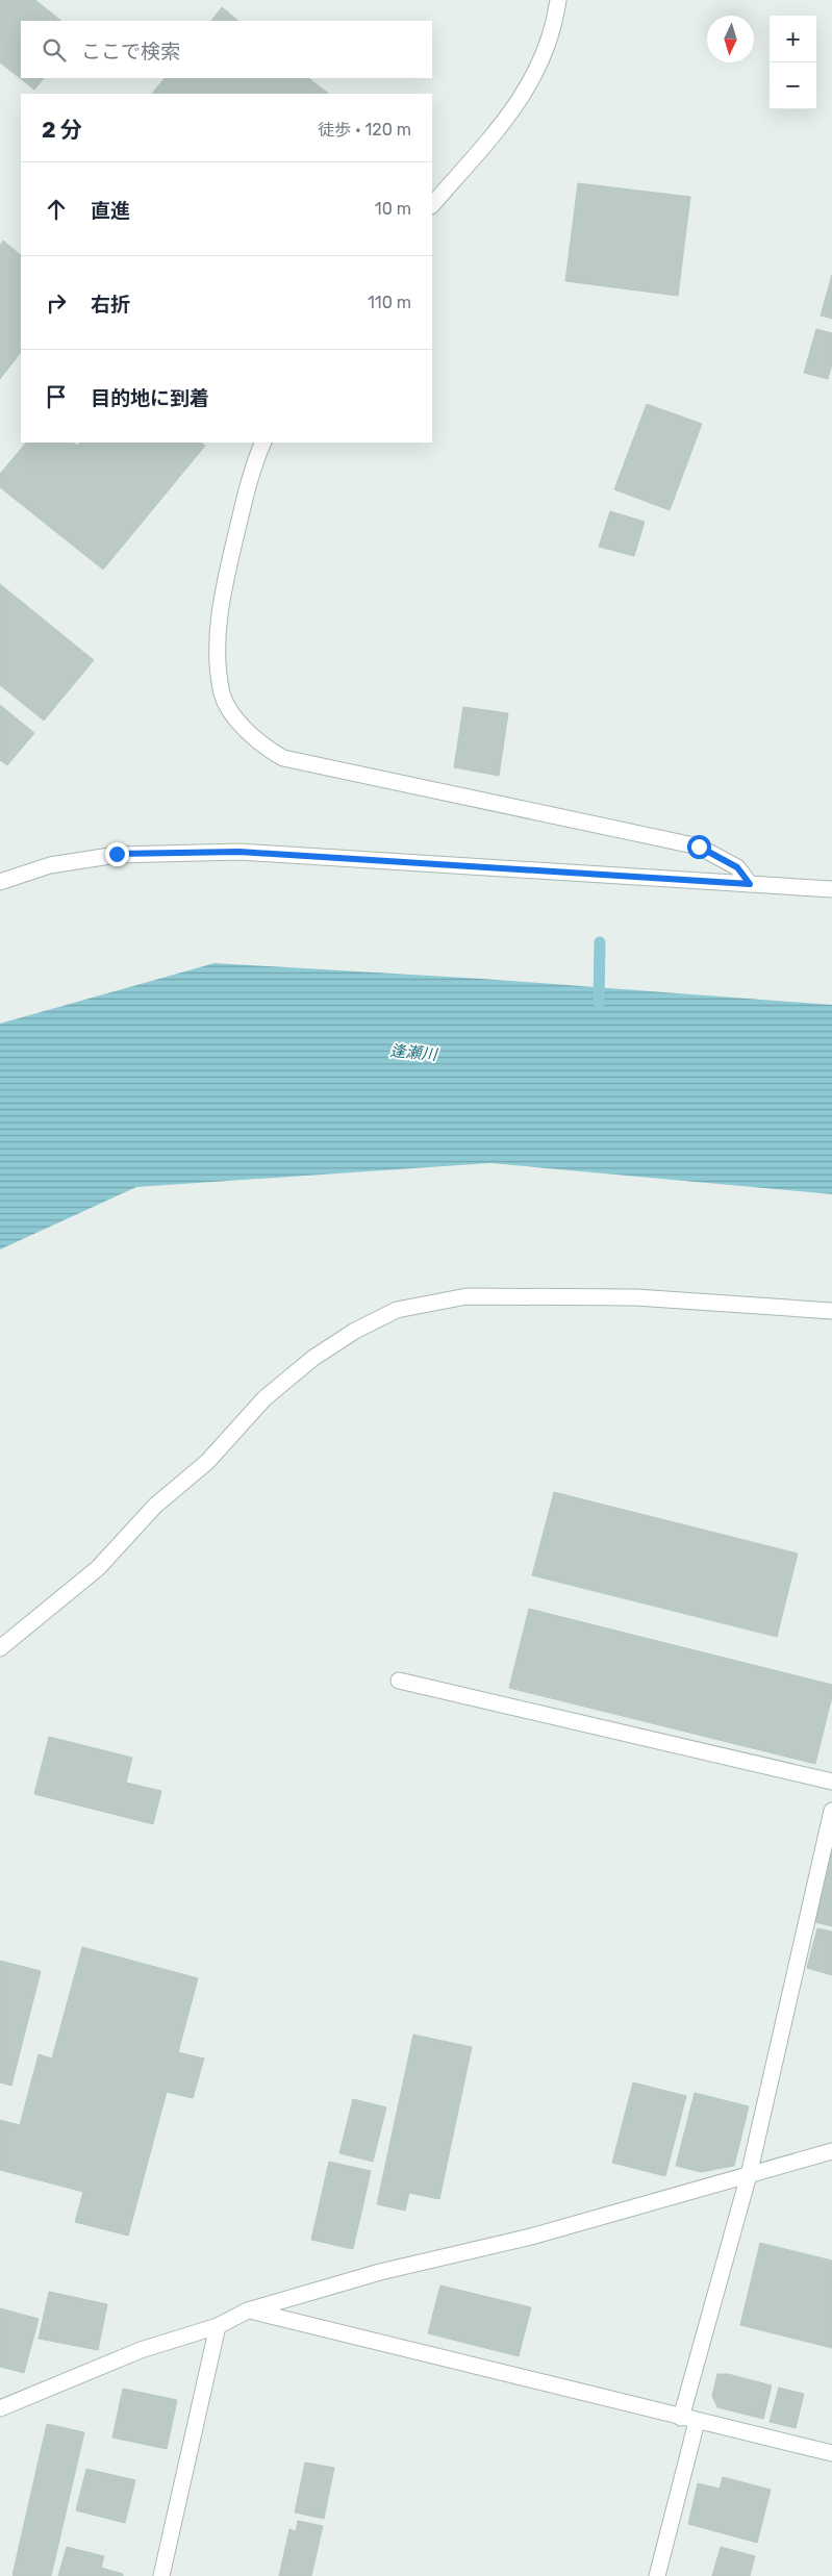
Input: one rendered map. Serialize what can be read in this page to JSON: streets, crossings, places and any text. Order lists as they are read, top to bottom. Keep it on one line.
{"water":["逢瀬川"],"north":"bottom","page":{"map_buttons":["+","−"],"search":"ここで検索","heading":["2 分","徒歩 · 120 m"],"list":[["直進","10 m"],["右折","110 m"],"目的地に到着"]}}
